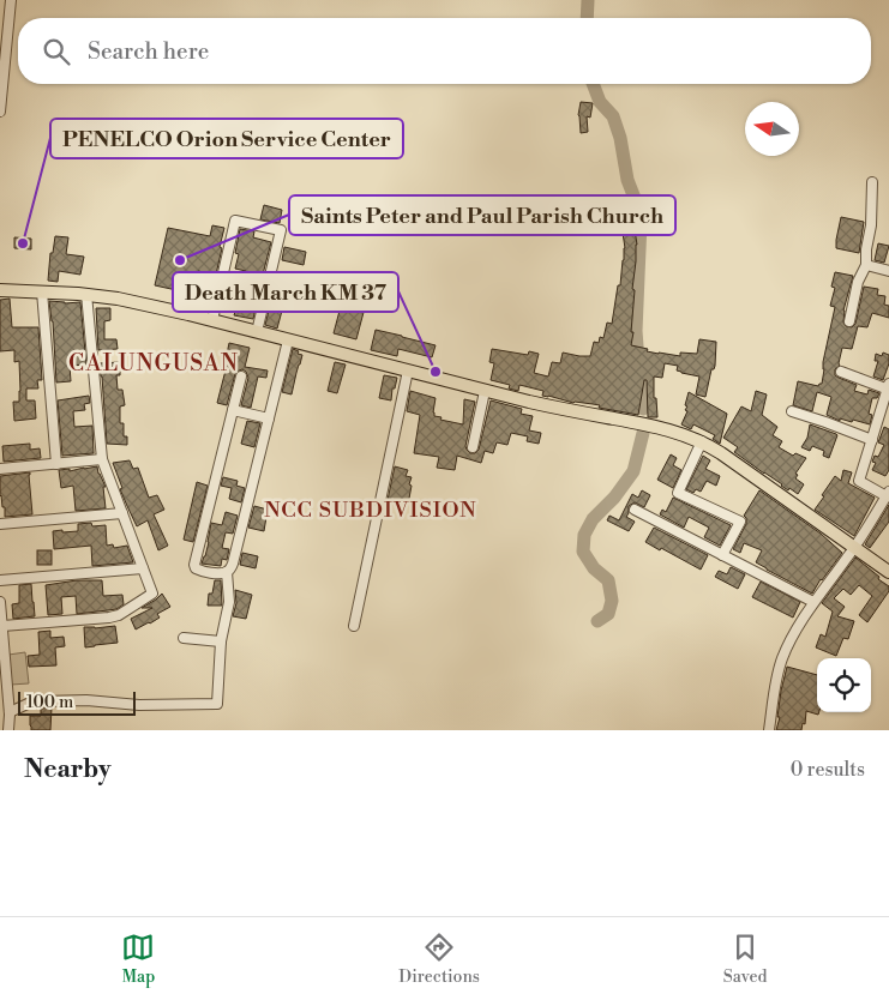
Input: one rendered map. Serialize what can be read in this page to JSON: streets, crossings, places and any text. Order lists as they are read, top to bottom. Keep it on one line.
{"districts":["CALUNGUSAN","NCC SUBDIVISION"],"places":["PENELCO Orion Service Center","Saints Peter and Paul Parish Church","Death March KM 37"],"scale_bar":"100 m","north":"left","page":{"search":"Search here","scale":"100 m","heading":["Nearby","0 results"],"nav":["Map","Directions","Saved"]}}
